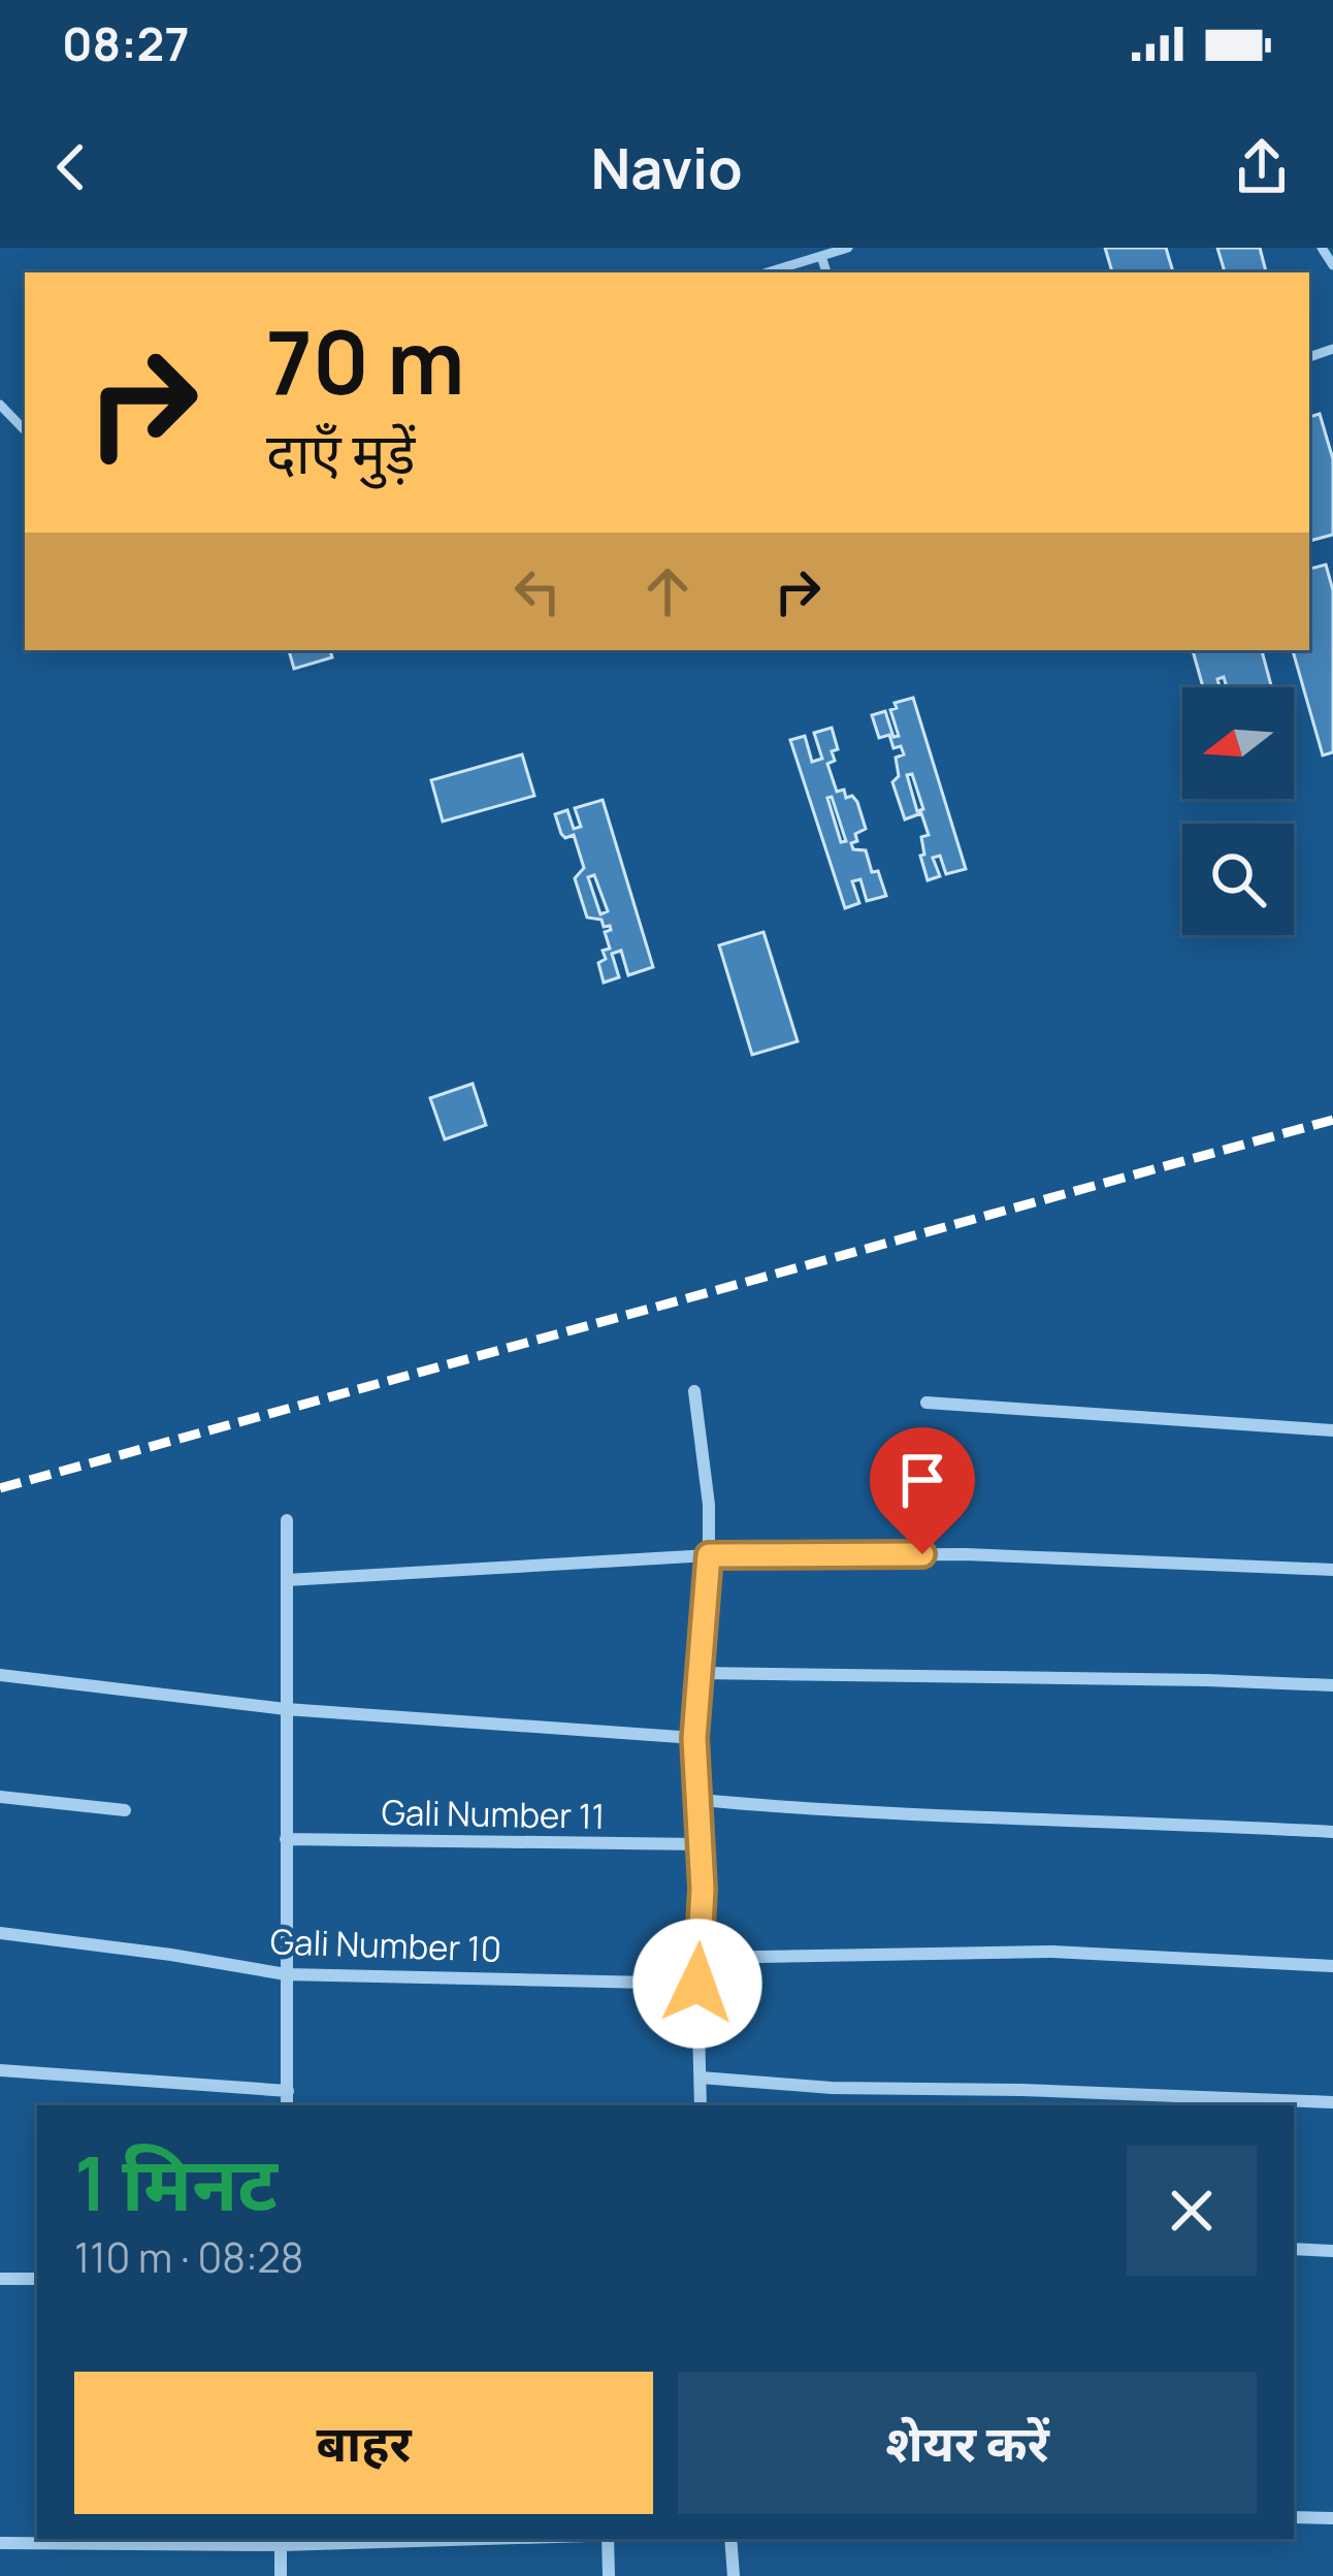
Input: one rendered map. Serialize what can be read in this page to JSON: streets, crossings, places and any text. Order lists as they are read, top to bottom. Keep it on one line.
{"streets":{"street":["Gali Number 11","Gali Number 10"]},"north":"left","page":{"status":"08:27","header":"Navio","turn":["70 m","दाएँ मुड़ें"],"heading":["1 मिनट","110 m · 08:28"],"buttons":["बाहर","शेयर करें"]}}
